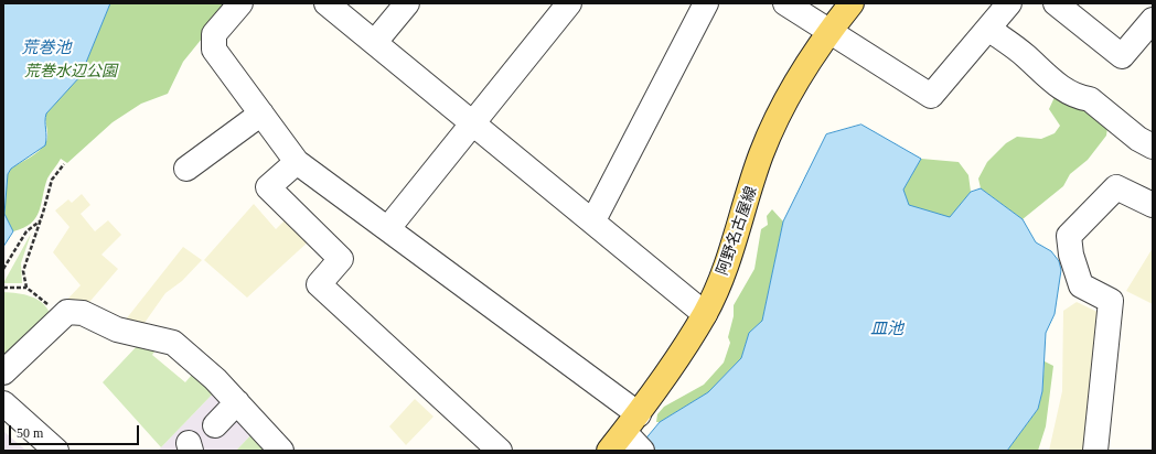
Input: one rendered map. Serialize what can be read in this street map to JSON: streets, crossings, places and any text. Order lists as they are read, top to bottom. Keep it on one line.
{"streets":{"main road":["阿野名古屋線"]},"water":["荒巻池","皿池"],"parks":["荒巻水辺公園"],"scale_bar":"50 m"}
